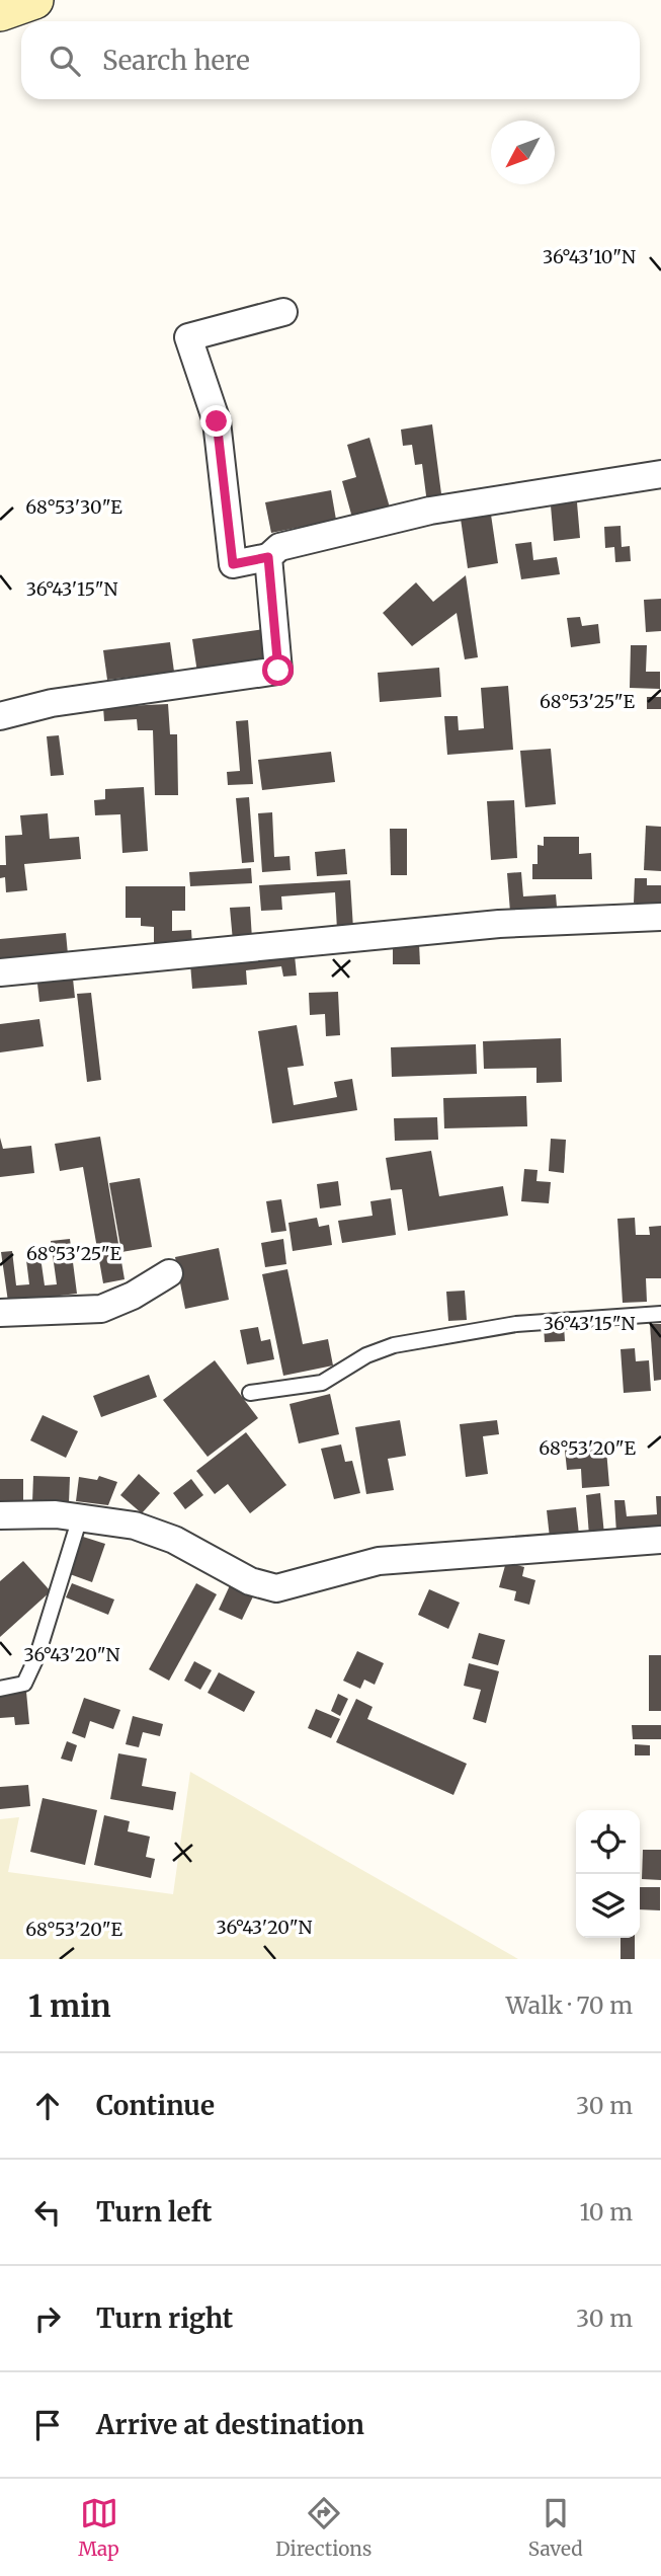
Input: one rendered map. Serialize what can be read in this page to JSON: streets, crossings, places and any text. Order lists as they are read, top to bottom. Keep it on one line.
{"north":"bottom left","page":{"search":"Search here","heading":["1 min","Walk · 70 m"],"list":[["Continue","30 m"],["Turn left","10 m"],["Turn right","30 m"],"Arrive at destination"],"nav":["Map","Directions","Saved"]},"coordinates":["36°43'10\"N","68°53'30\"E","36°43'15\"N","68°53'25\"E","68°53'20\"E","36°43'20\"N"]}
